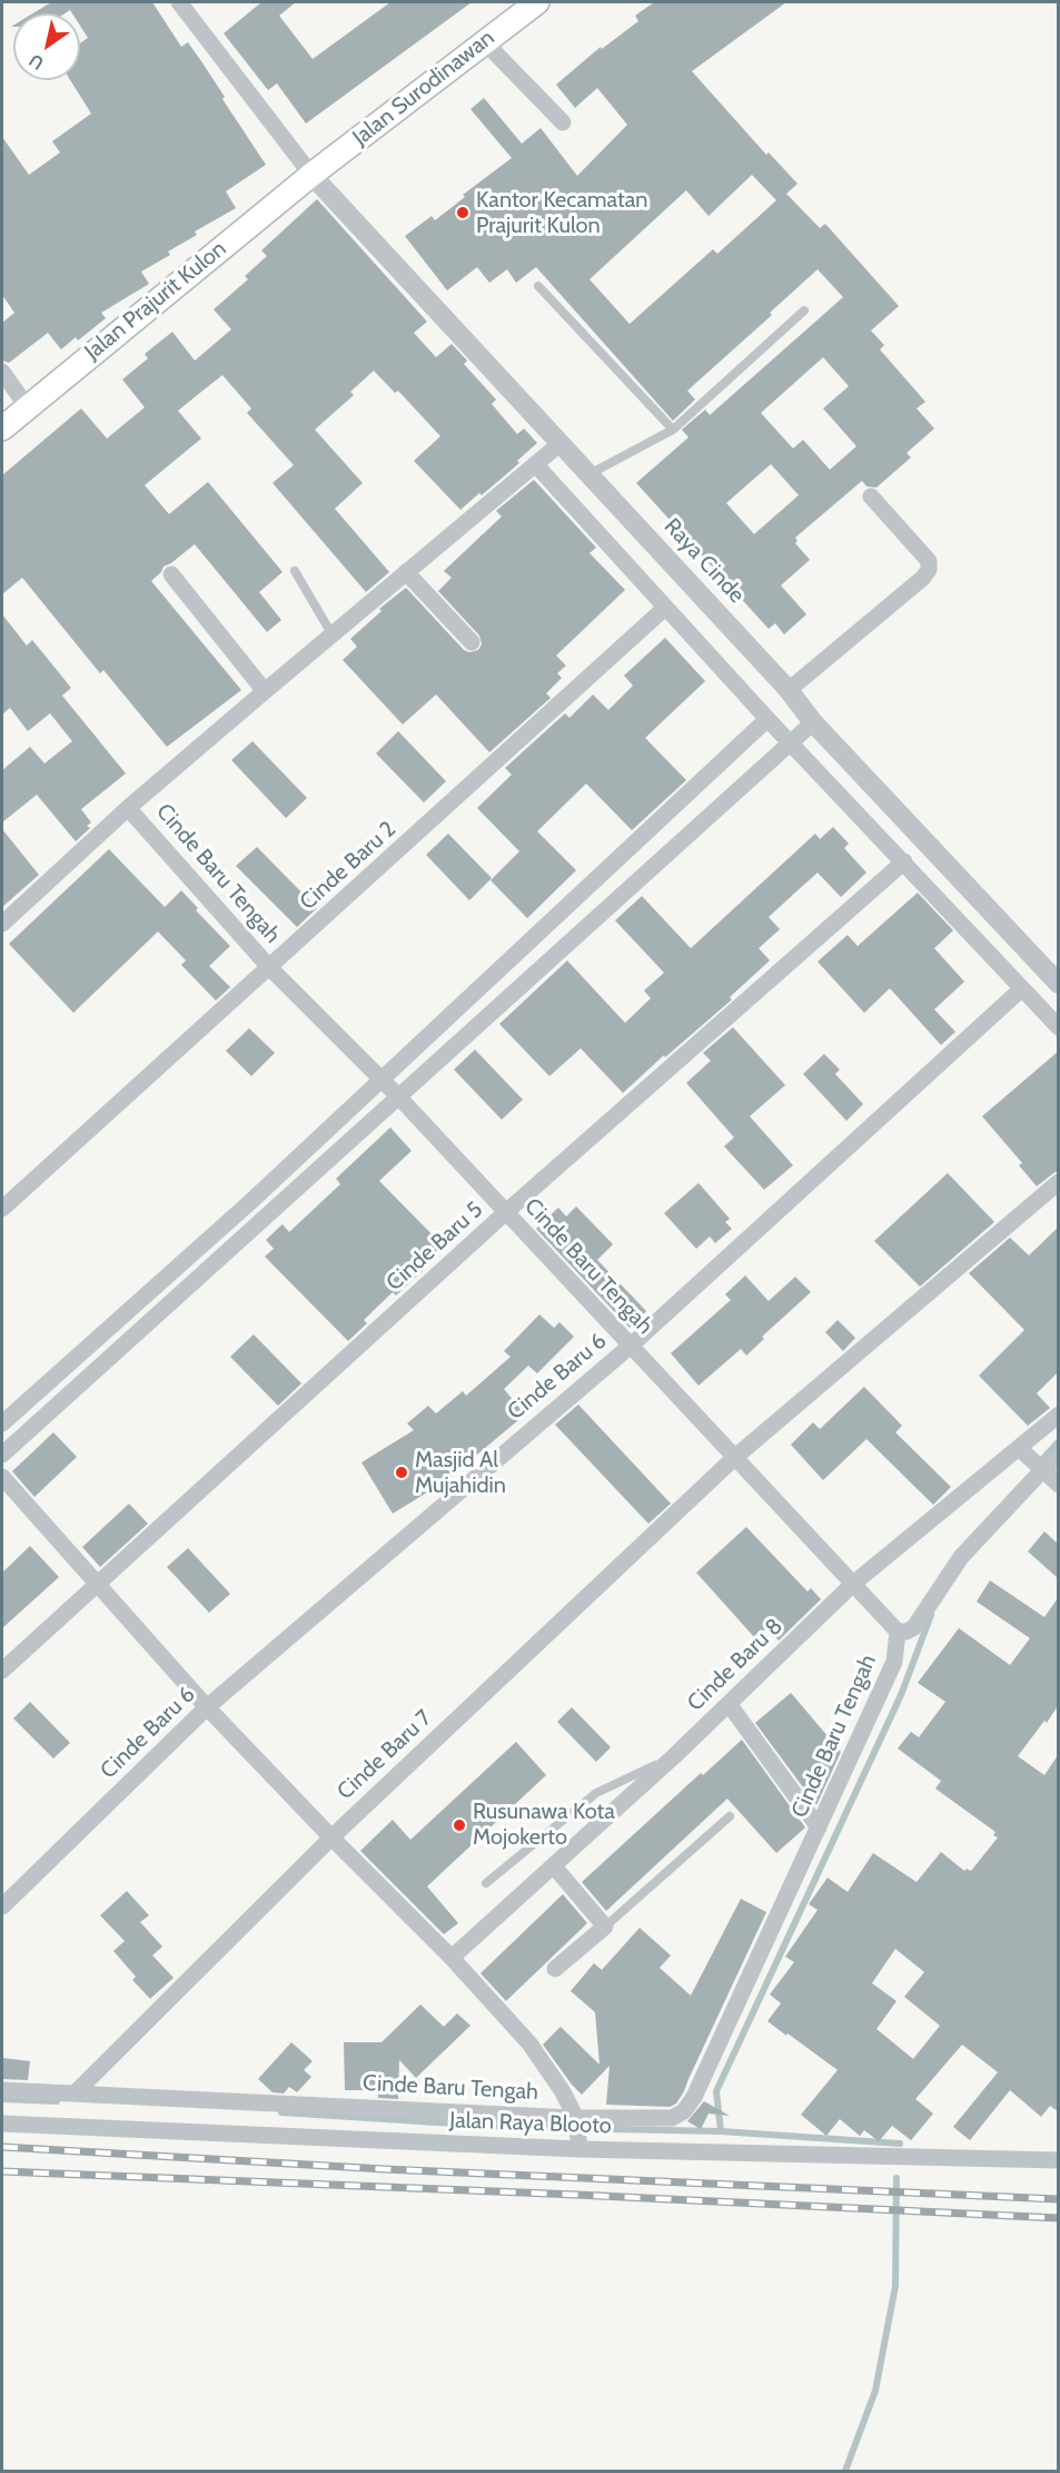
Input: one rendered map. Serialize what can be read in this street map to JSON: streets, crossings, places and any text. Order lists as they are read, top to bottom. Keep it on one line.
{"streets":{"main road":["Jalan Surodinawan","Jalan Prajurit Kulon"],"street":["Raya Cinde","Cinde Baru 2","Cinde Baru Tengah","Cinde Baru 5","Cinde Baru 6","Cinde Baru 8","Cinde Baru 7","Jalan Raya Blooto"]},"crossings":[["Jalan Surodinawan","Jalan Prajurit Kulon"],["Jalan Surodinawan","Raya Cinde"],["Jalan Prajurit Kulon","Raya Cinde"],["Cinde Baru 2","Cinde Baru Tengah"],["Cinde Baru Tengah","Cinde Baru 5"],["Cinde Baru Tengah","Cinde Baru 6"],["Cinde Baru Tengah","Cinde Baru 8"],["Cinde Baru Tengah","Cinde Baru 7"],["Cinde Baru Tengah","Jalan Raya Blooto"]],"places":["Kantor Kecamatan Prajurit Kulon","Masjid Al Mujahidin","Rusunawa Kota Mojokerto"],"north":"bottom left"}
